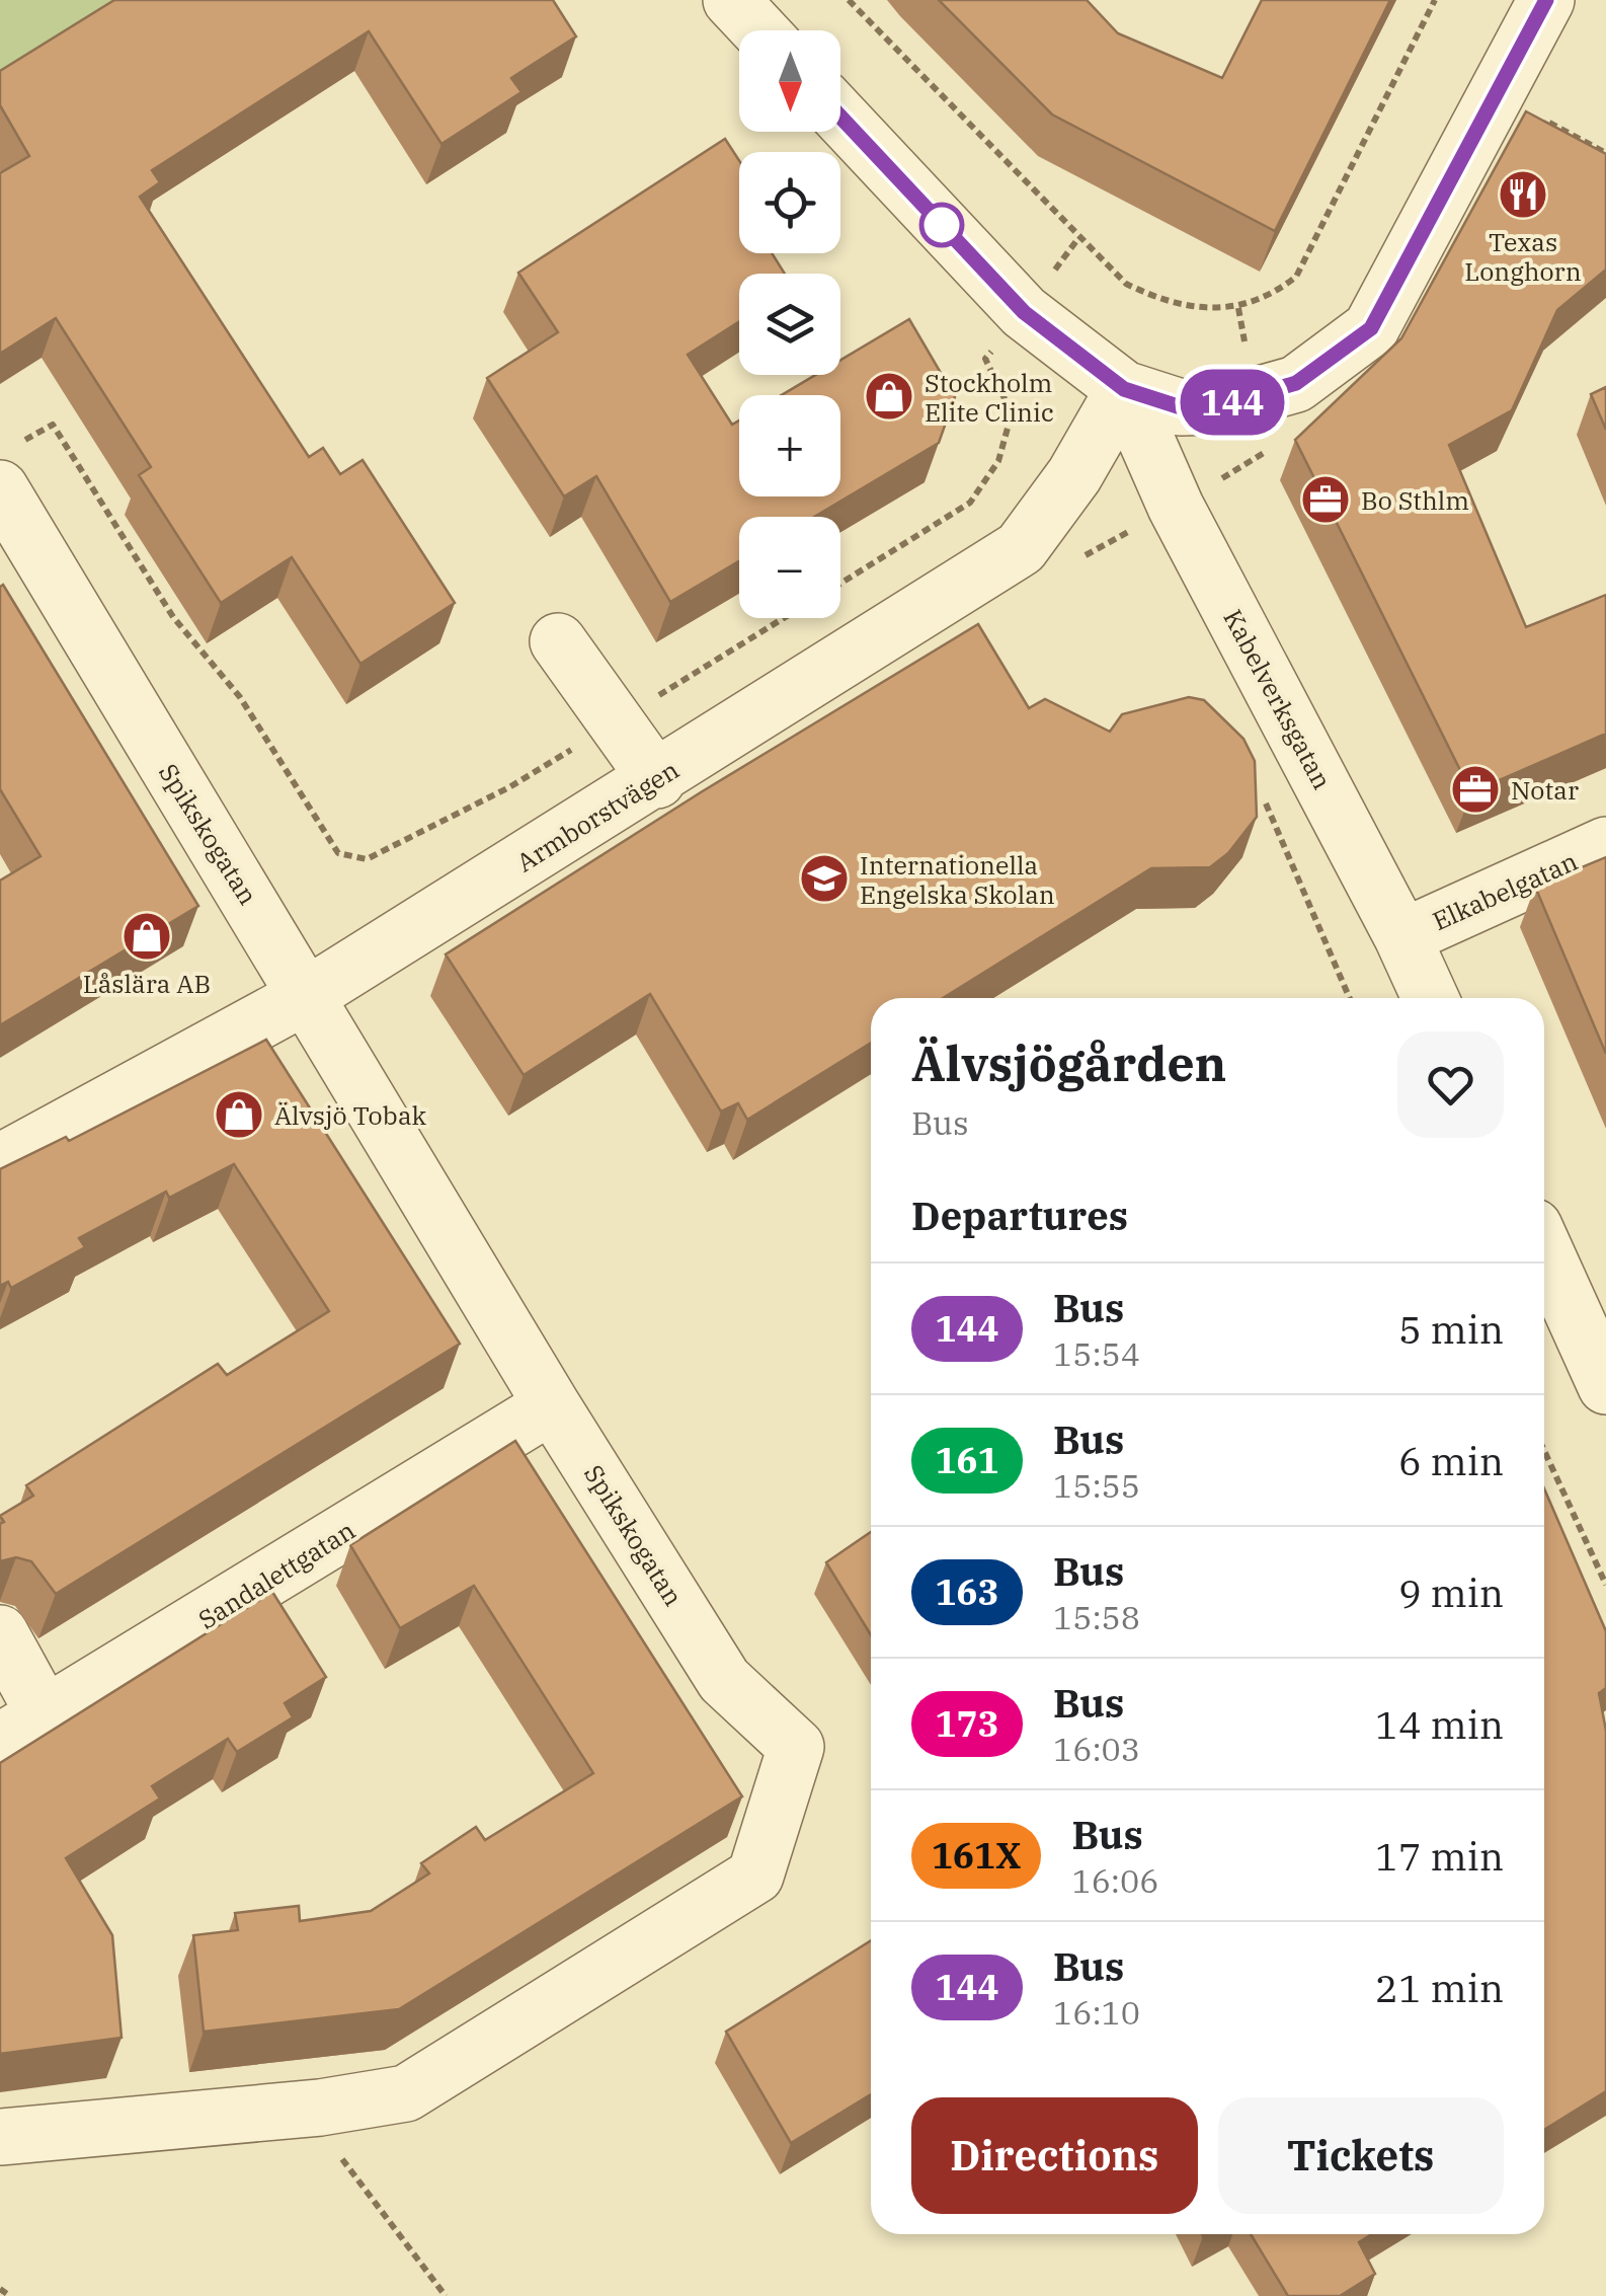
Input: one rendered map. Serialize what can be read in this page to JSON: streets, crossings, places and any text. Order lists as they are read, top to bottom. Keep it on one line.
{"streets":{"street":["Kabelverksgatan","Armborstvägen","Spikskogatan","Elkabelgatan","Sandalettgatan"]},"crossings":[["Kabelverksgatan","Armborstvägen"],["Kabelverksgatan","Elkabelgatan"],["Armborstvägen","Spikskogatan"],["Spikskogatan","Sandalettgatan"]],"places":{"restaurant":["Texas Longhorn"],"shop":["Stockholm Elite Clinic","Låslära AB","Älvsjö Tobak"],"office":["Bo Sthlm","Notar"],"school or university":["Internationella Engelska Skolan"]},"lines":["bus line 144"],"north":"bottom","page":{"on_map":"144","map_buttons":["+","−"],"heading":[["Älvsjögården","Bus"],"Departures"],"list":[{"mark":"144","name":"Bus","note":"15:54","value":"5 min"},{"mark":"161","name":"Bus","note":"15:55","value":"6 min"},{"mark":"163","name":"Bus","note":"15:58","value":"9 min"},{"mark":"173","name":"Bus","note":"16:03","value":"14 min"},{"mark":"161X","name":"Bus","note":"16:06","value":"17 min"},{"mark":"144","name":"Bus","note":"16:10","value":"21 min"}],"buttons":["Directions","Tickets"]}}
